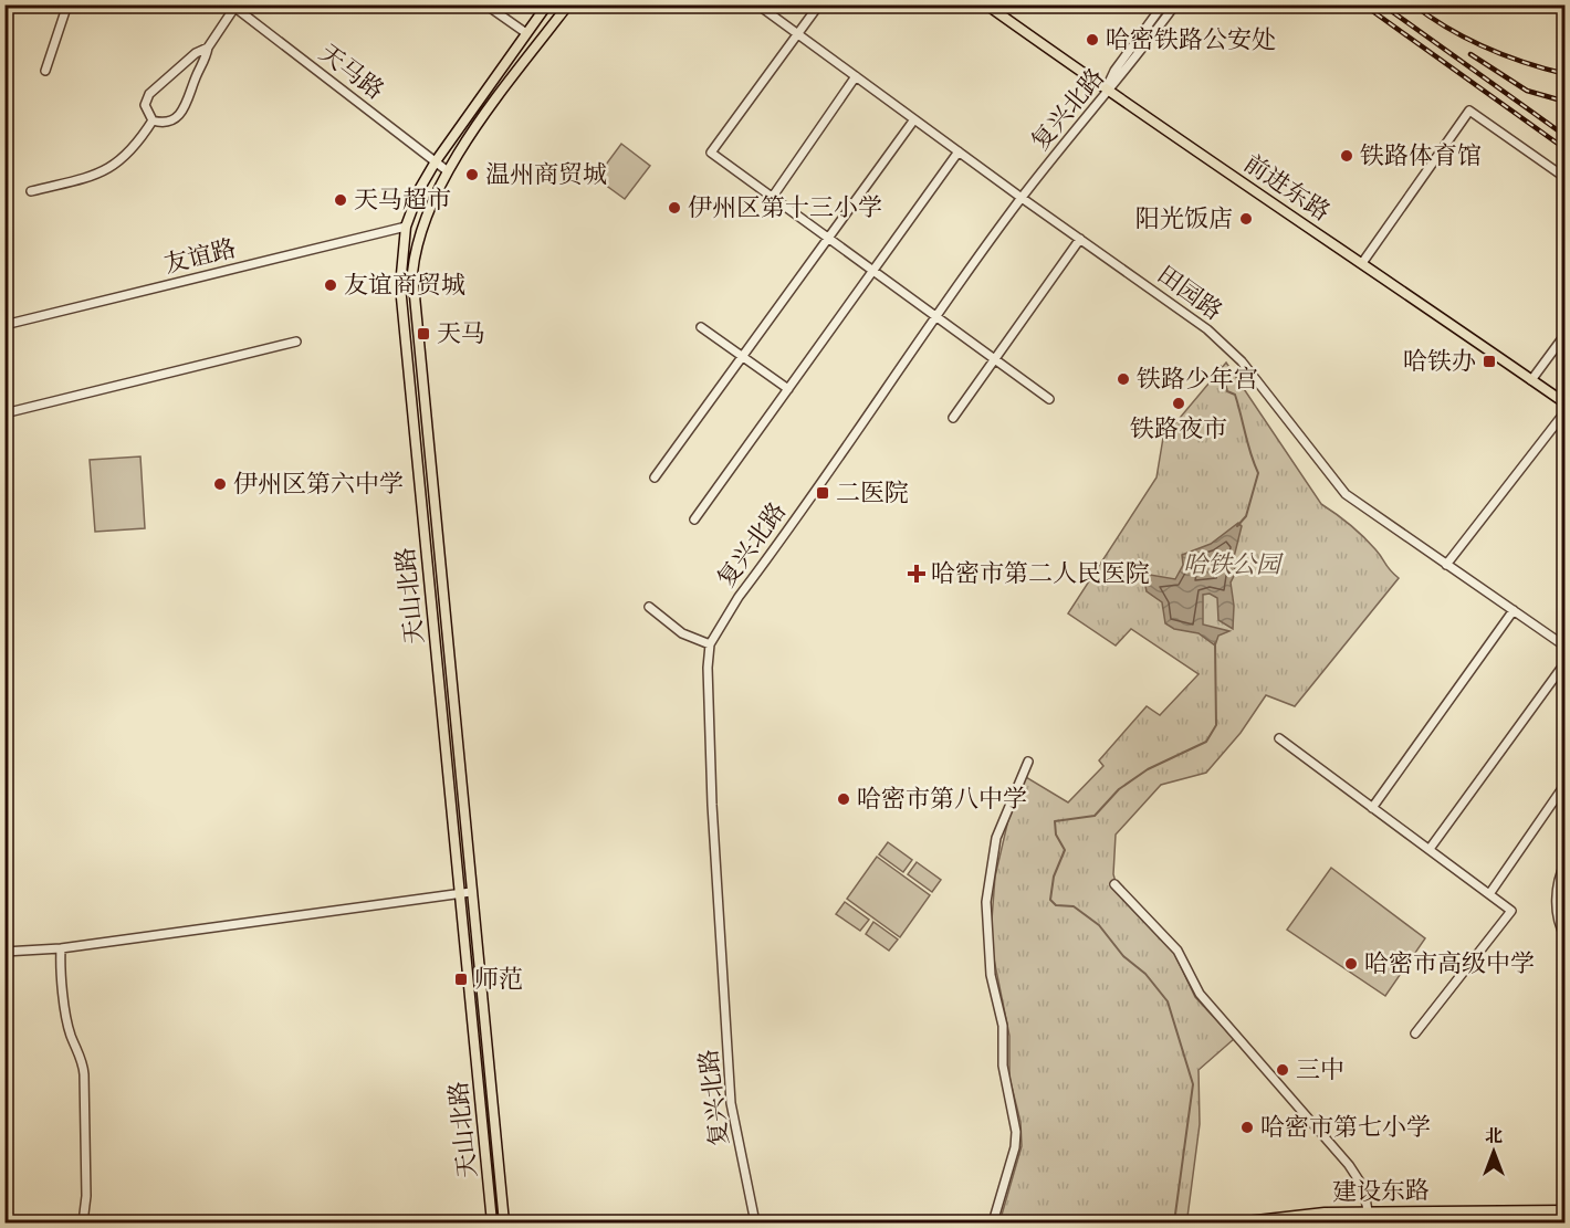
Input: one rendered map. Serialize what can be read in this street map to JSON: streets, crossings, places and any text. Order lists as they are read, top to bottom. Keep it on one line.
{"streets":{"main road":["前进东路","天山北路","建设东路"],"street":["天马路","复兴北路","友谊路","田园路"]},"crossings":[["天马路","天山北路"],["复兴北路","前进东路"],["复兴北路","田园路"],["友谊路","天山北路"]],"parks":["哈铁公园"],"places":{"other":["哈密铁路公安处","铁路体育馆","温州商贸城","天马超市","伊州区第十三小学","阳光饭店","友谊商贸城","铁路少年宫","铁路夜市","伊州区第六中学","哈密市第八中学","哈密市高级中学","三中","哈密市第七小学"],"transit":["天马","哈铁办","二医院","师范"],"health":["哈密市第二人民医院"]},"north":"top"}
